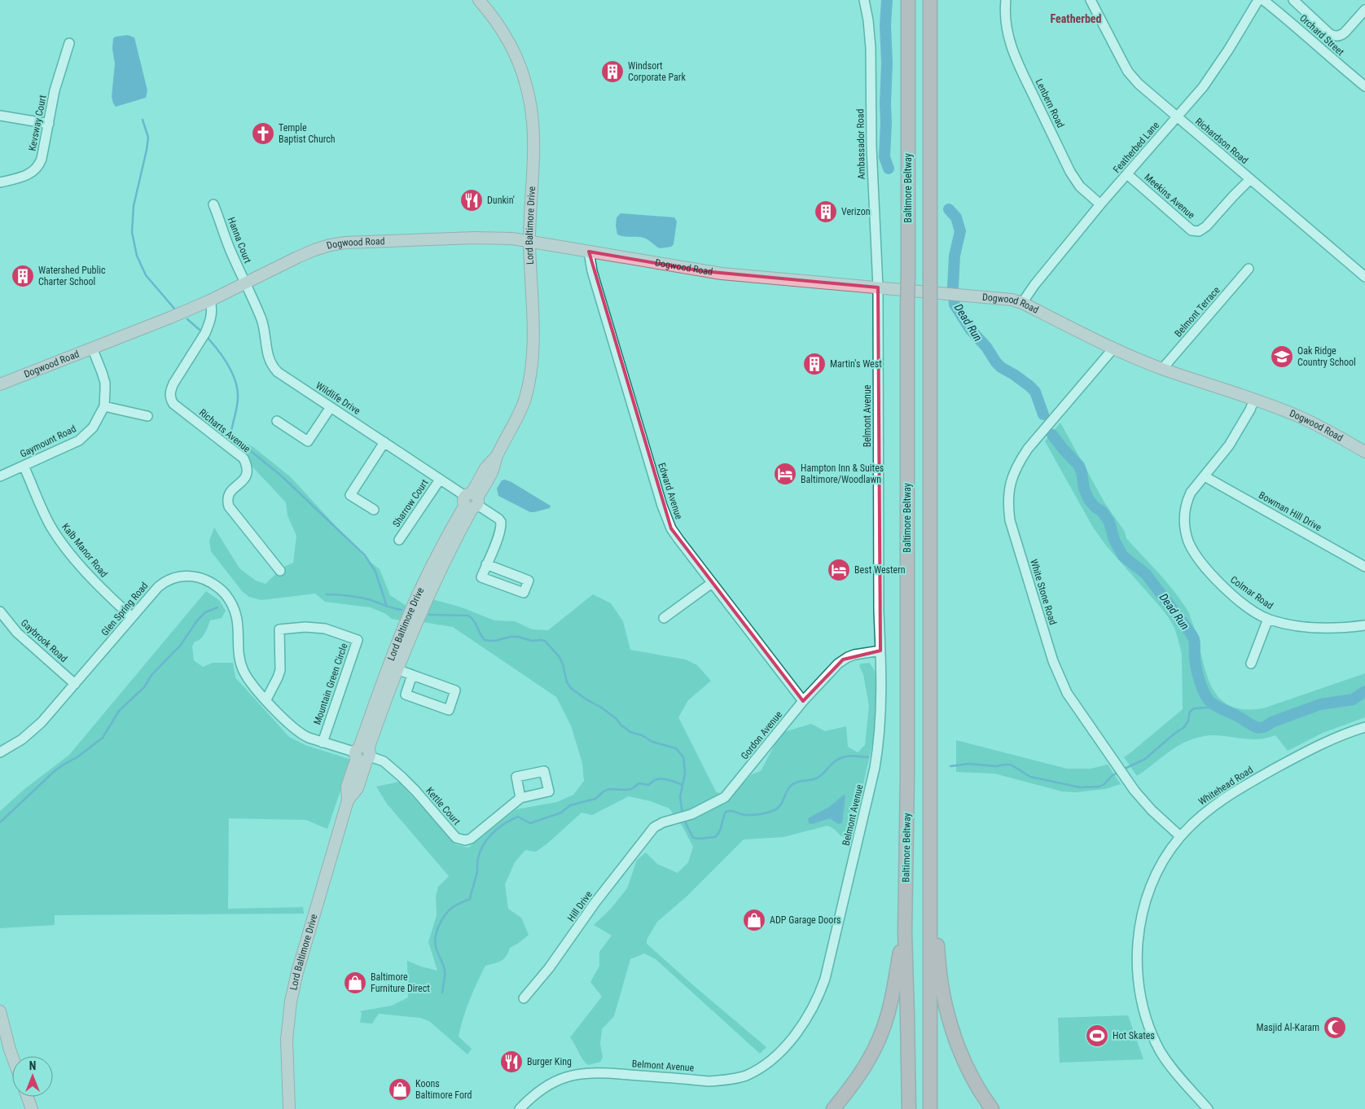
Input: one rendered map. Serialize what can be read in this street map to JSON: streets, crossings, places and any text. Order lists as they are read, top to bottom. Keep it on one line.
{"streets":{"highway":["Baltimore Beltway"],"main road":["Lord Baltimore Drive","Dogwood Road"],"street":["Orchard Street","Lenbern Road","Kevsway Court","Richardson Road","Ambassador Road","Featherbed Lane","Meekins Avenue","Hanna Court","Belmont Terrace","Wildlife Drive","Belmont Avenue","Richarts Avenue","Gaymount Road","Edward Avenue","Sharrow Court","Bowman Hill Drive","Kalb Manor Road","White Stone Road","Colmar Road","Glen Spring Road","Gaybrook Road","Mountain Green Circle","Gordon Avenue","Whitehead Road","Kettle Court","Hill Drive"]},"crossings":[["Orchard Street","Featherbed Lane"],["Lenbern Road","Featherbed Lane"],["Richardson Road","Featherbed Lane"],["Richardson Road","Meekins Avenue"],["Ambassador Road","Dogwood Road"],["Ambassador Road","Belmont Avenue"],["Featherbed Lane","Meekins Avenue"],["Featherbed Lane","Dogwood Road"],["Lord Baltimore Drive","Dogwood Road"],["Lord Baltimore Drive","Wildlife Drive"],["Lord Baltimore Drive","Glen Spring Road"],["Lord Baltimore Drive","Kettle Court"],["Hanna Court","Dogwood Road"],["Hanna Court","Wildlife Drive"],["Dogwood Road","Belmont Terrace"],["Dogwood Road","Wildlife Drive"],["Dogwood Road","Belmont Avenue"],["Dogwood Road","Richarts Avenue"],["Dogwood Road","Gaymount Road"],["Dogwood Road","Edward Avenue"],["Dogwood Road","White Stone Road"],["Dogwood Road","Colmar Road"],["Wildlife Drive","Sharrow Court"],["Belmont Avenue","Gordon Avenue"],["Gaymount Road","Kalb Manor Road"],["Edward Avenue","Gordon Avenue"],["Bowman Hill Drive","Colmar Road"],["Kalb Manor Road","Glen Spring Road"],["White Stone Road","Whitehead Road"],["Glen Spring Road","Gaybrook Road"],["Glen Spring Road","Mountain Green Circle"],["Glen Spring Road","Kettle Court"],["Gordon Avenue","Hill Drive"]],"districts":["Featherbed"],"water":["Dead Run"],"places":{"building":["Windsort Corporate Park","Verizon","Watershed Public Charter School","Martin's West"],"church":["Temple Baptist Church"],"restaurant":["Dunkin'","Burger King"],"school or university":["Oak Ridge Country School"],"hotel":["Hampton Inn & Suites Baltimore/Woodlawn","Best Western"],"shop":["ADP Garage Doors","Baltimore Furniture Direct","Koons Baltimore Ford"],"mosque":["Masjid Al-Karam"],"sports":["Hot Skates"]},"north":"top"}
